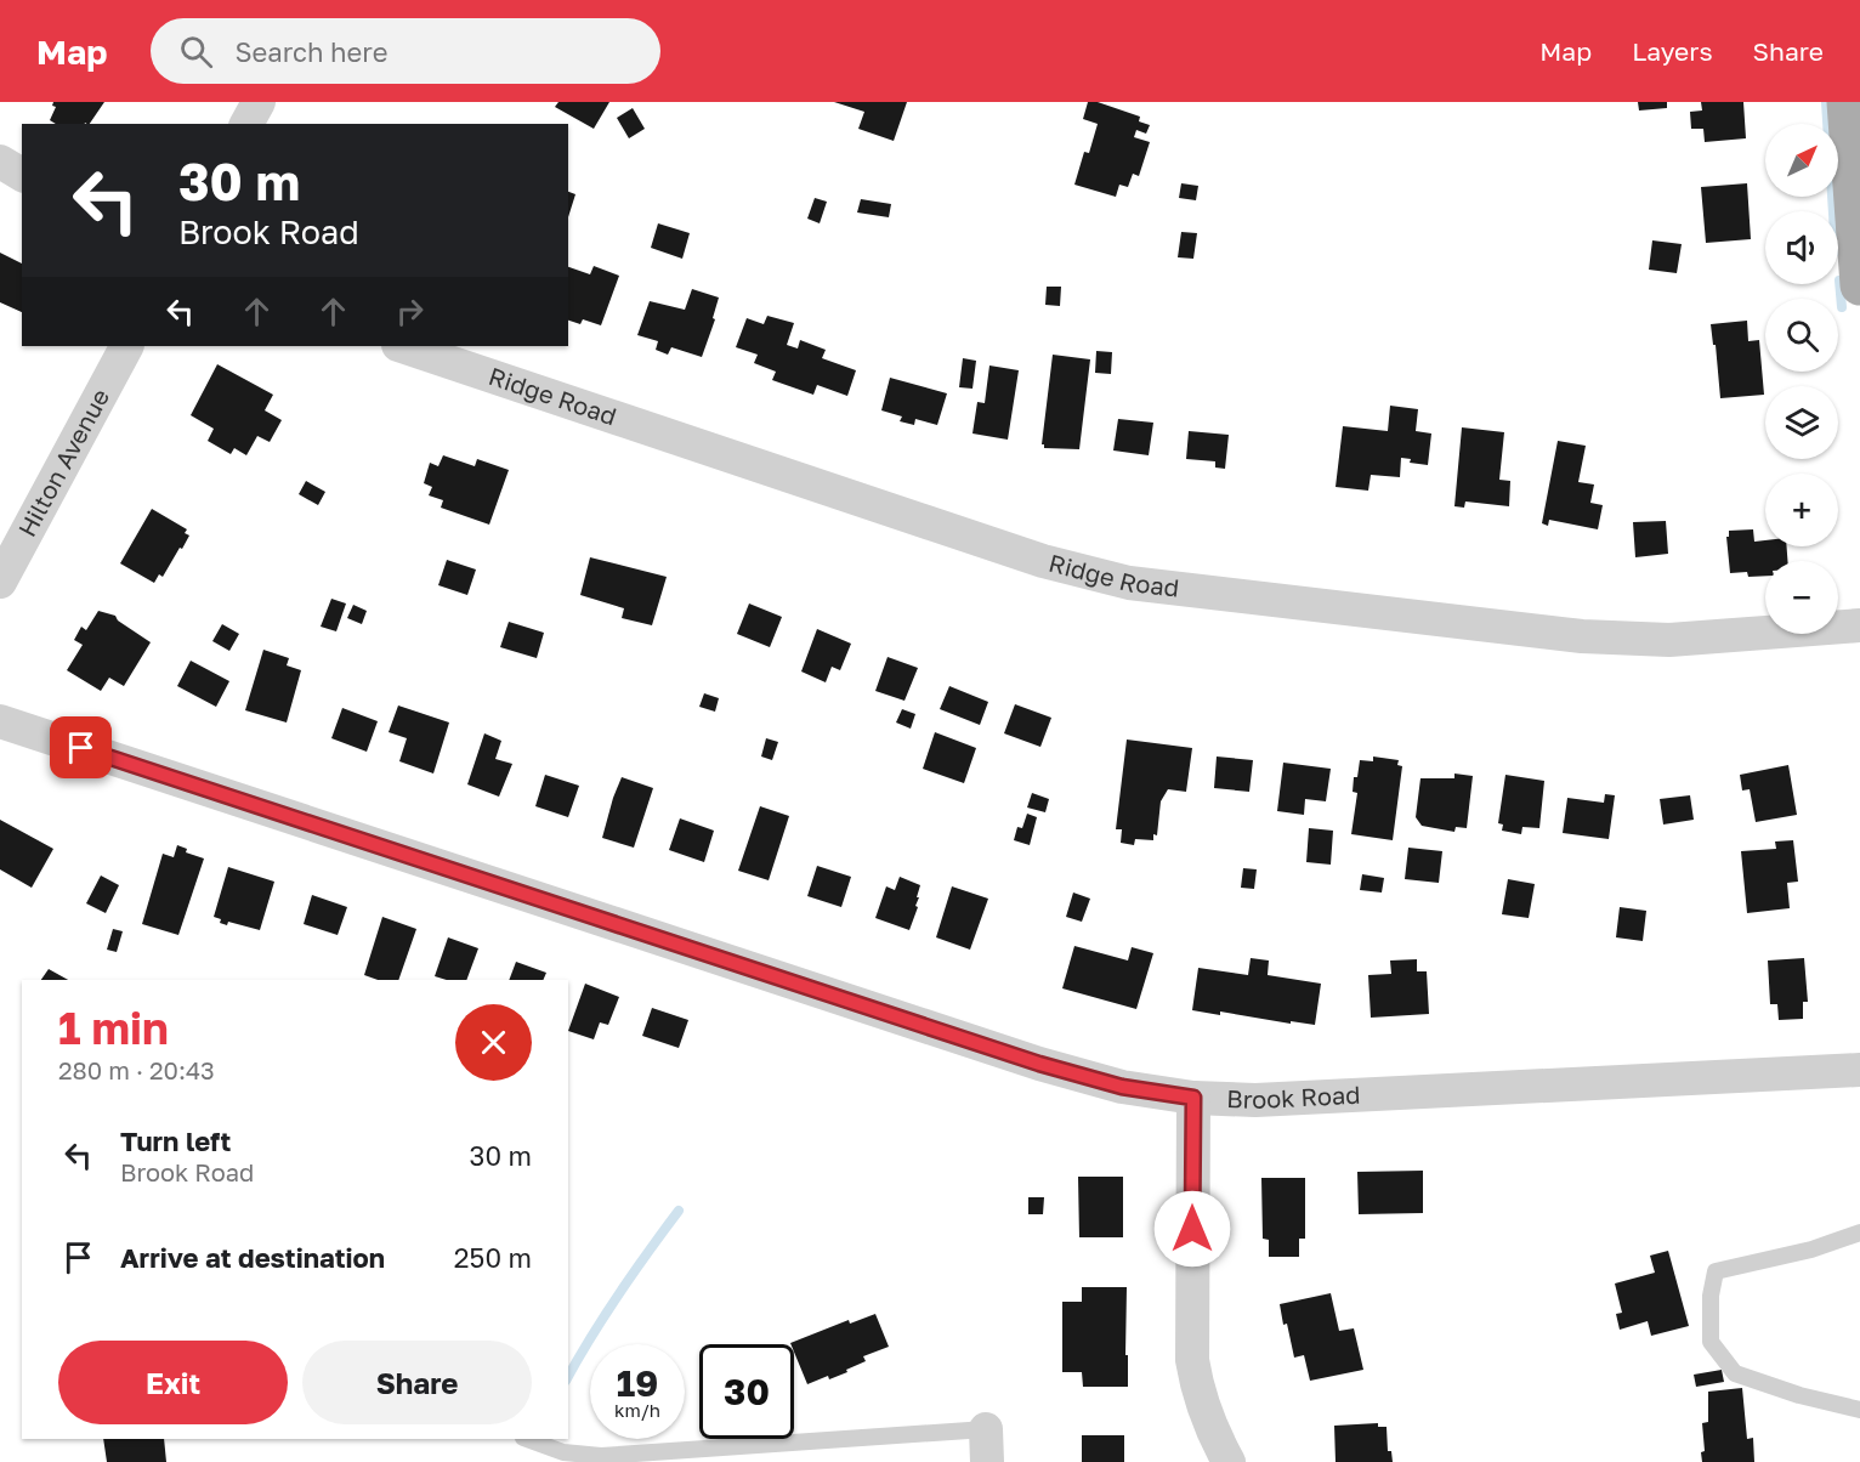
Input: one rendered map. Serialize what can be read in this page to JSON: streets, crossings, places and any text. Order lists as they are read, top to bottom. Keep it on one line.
{"streets":{"street":["Ridge Road","Hilton Avenue","Brook Road"]},"north":"top right","page":{"header":"Map","search":"Search here","nav":["Map","Layers","Share"],"map_buttons":["+","−"],"turn":["30 m","Brook Road"],"heading":["1 min","280 m · 20:43"],"list":[{"name":"Turn left","note":"Brook Road","value":"30 m"},{"name":"Arrive at destination","value":"250 m"}],"buttons":["Exit","Share"],"speed":"19 km/h","limit":"30"}}
